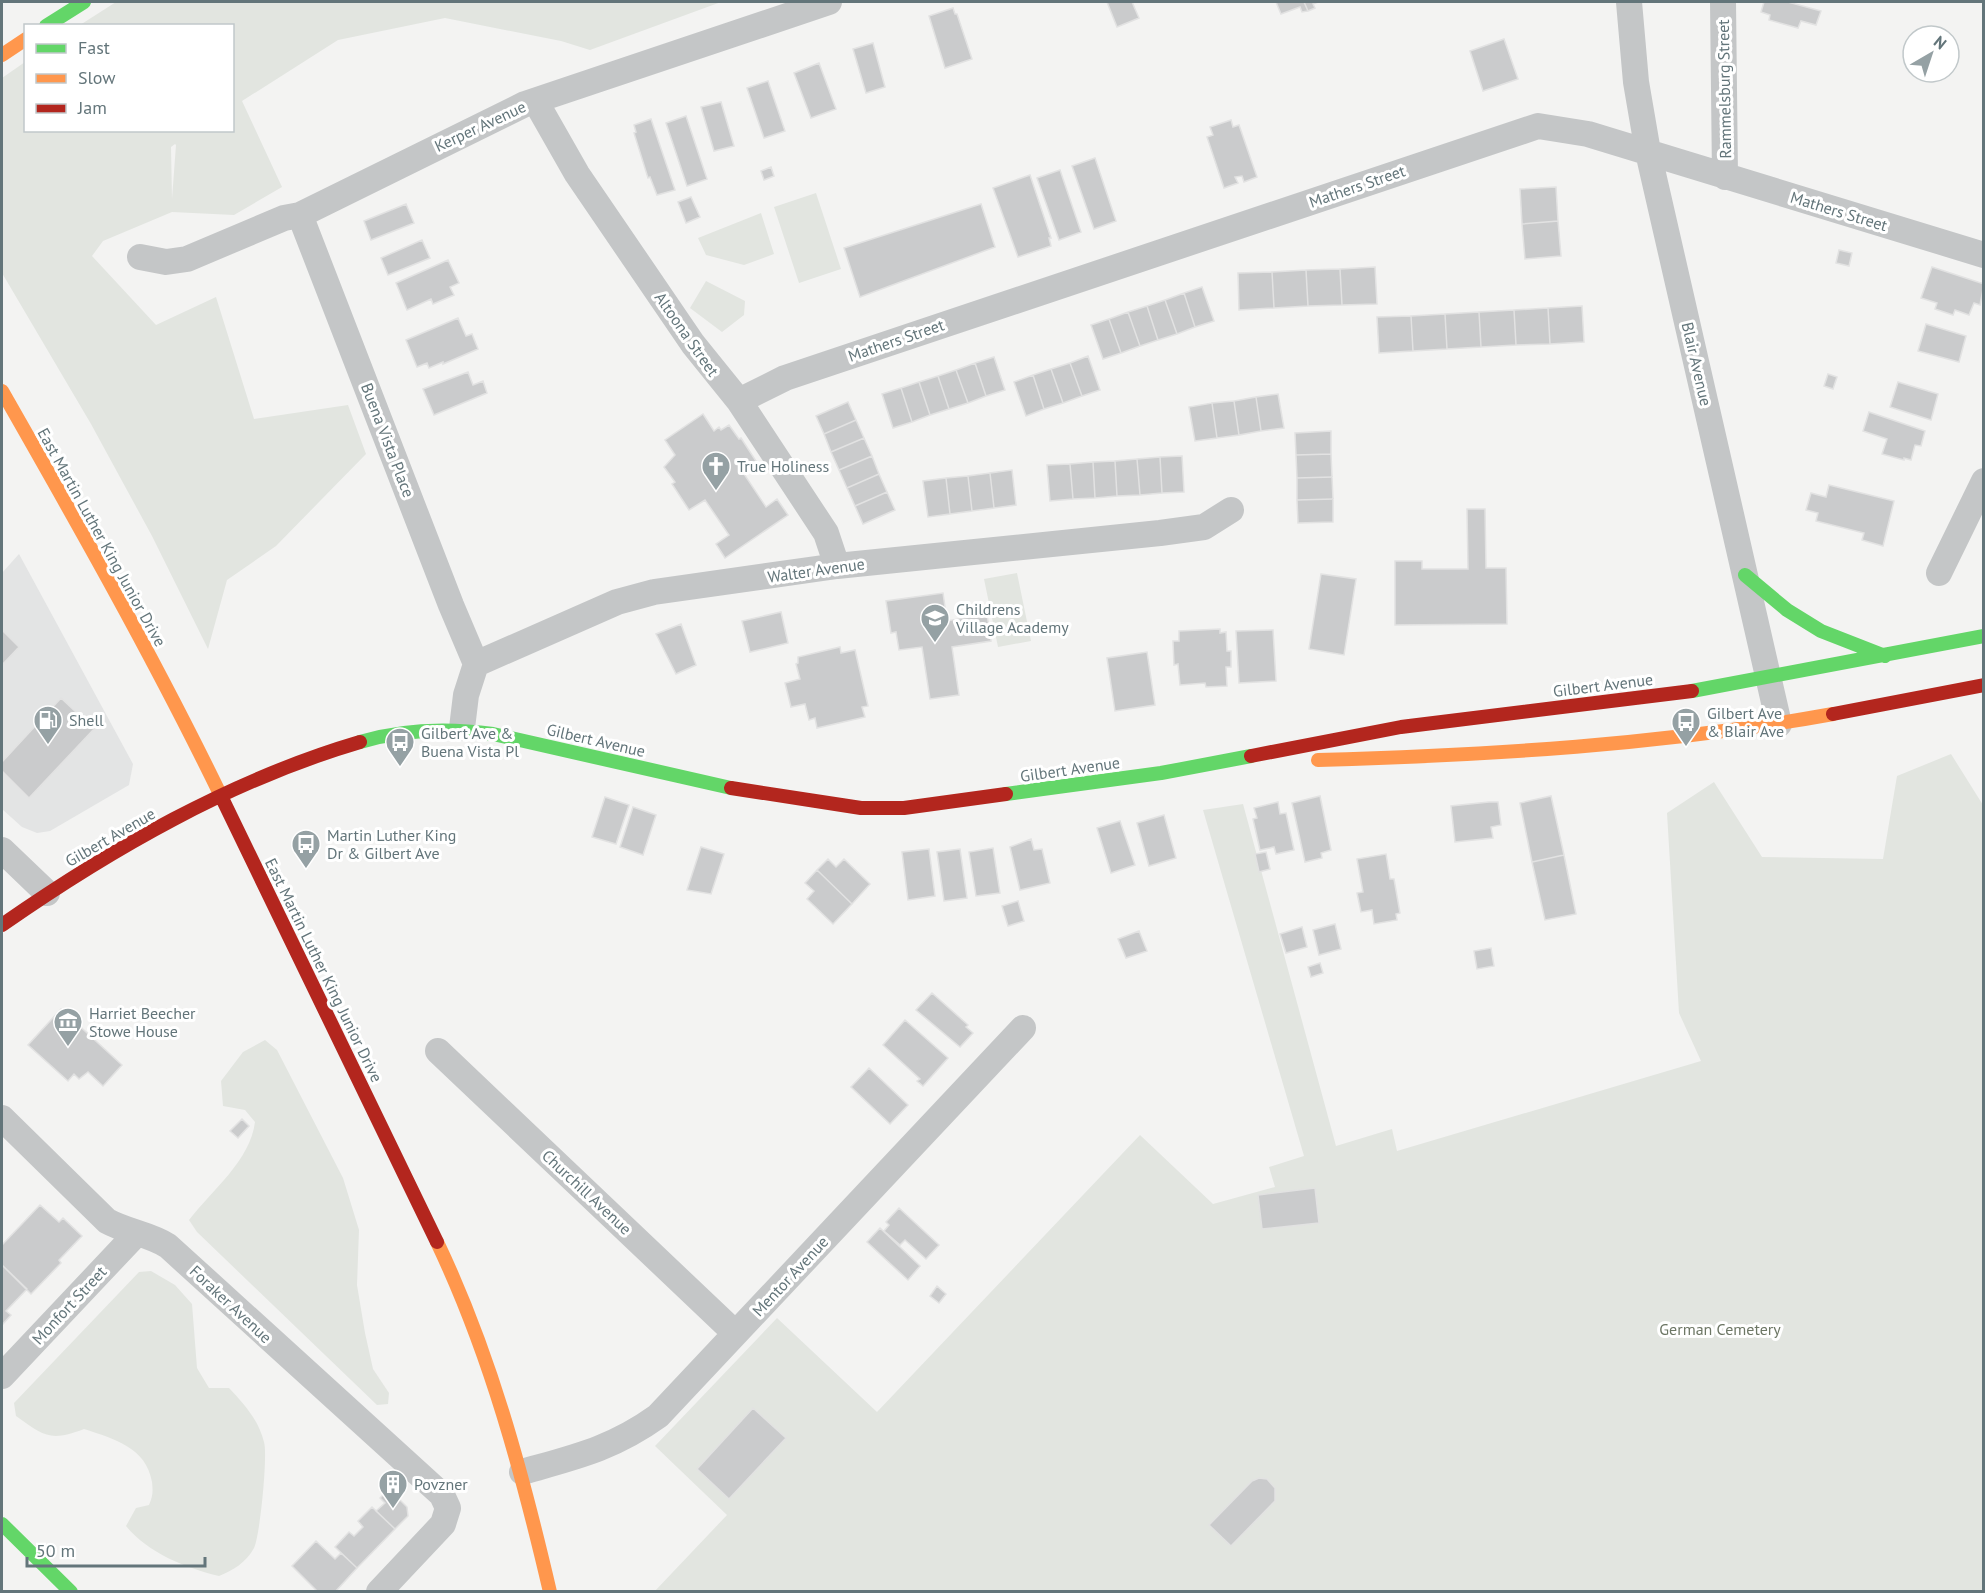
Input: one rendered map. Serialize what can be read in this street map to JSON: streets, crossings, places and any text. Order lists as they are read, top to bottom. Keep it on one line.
{"streets":{"main road":["East Martin Luther King Junior Drive","Gilbert Avenue"],"street":["Rammelsburg Street","Kerper Avenue","Mathers Street","Altoona Street","Blair Avenue","Buena Vista Place","Walter Avenue","Churchill Avenue","Mentor Avenue","Foraker Avenue","Monfort Street"]},"crossings":[["Rammelsburg Street","Mathers Street"],["Kerper Avenue","Altoona Street"],["Kerper Avenue","Buena Vista Place"],["Mathers Street","Altoona Street"],["Mathers Street","Blair Avenue"],["Altoona Street","Walter Avenue"],["Blair Avenue","Gilbert Avenue"],["Buena Vista Place","Walter Avenue"],["East Martin Luther King Junior Drive","Gilbert Avenue"],["East Martin Luther King Junior Drive","Mentor Avenue"],["Churchill Avenue","Mentor Avenue"],["Foraker Avenue","Monfort Street"]],"parks":["German Cemetery"],"places":{"church":["True Holiness"],"school or university":["Childrens Village Academy"],"fuel station":["Shell"],"bus stop":["Gilbert Ave & Blair Ave","Gilbert Ave & Buena Vista Pl","Martin Luther King Dr & Gilbert Ave"],"museum":["Harriet Beecher Stowe House"],"building":["Povzner"]},"legend":["Fast","Slow","Jam"],"scale_bar":"50 m","north":"top right"}
